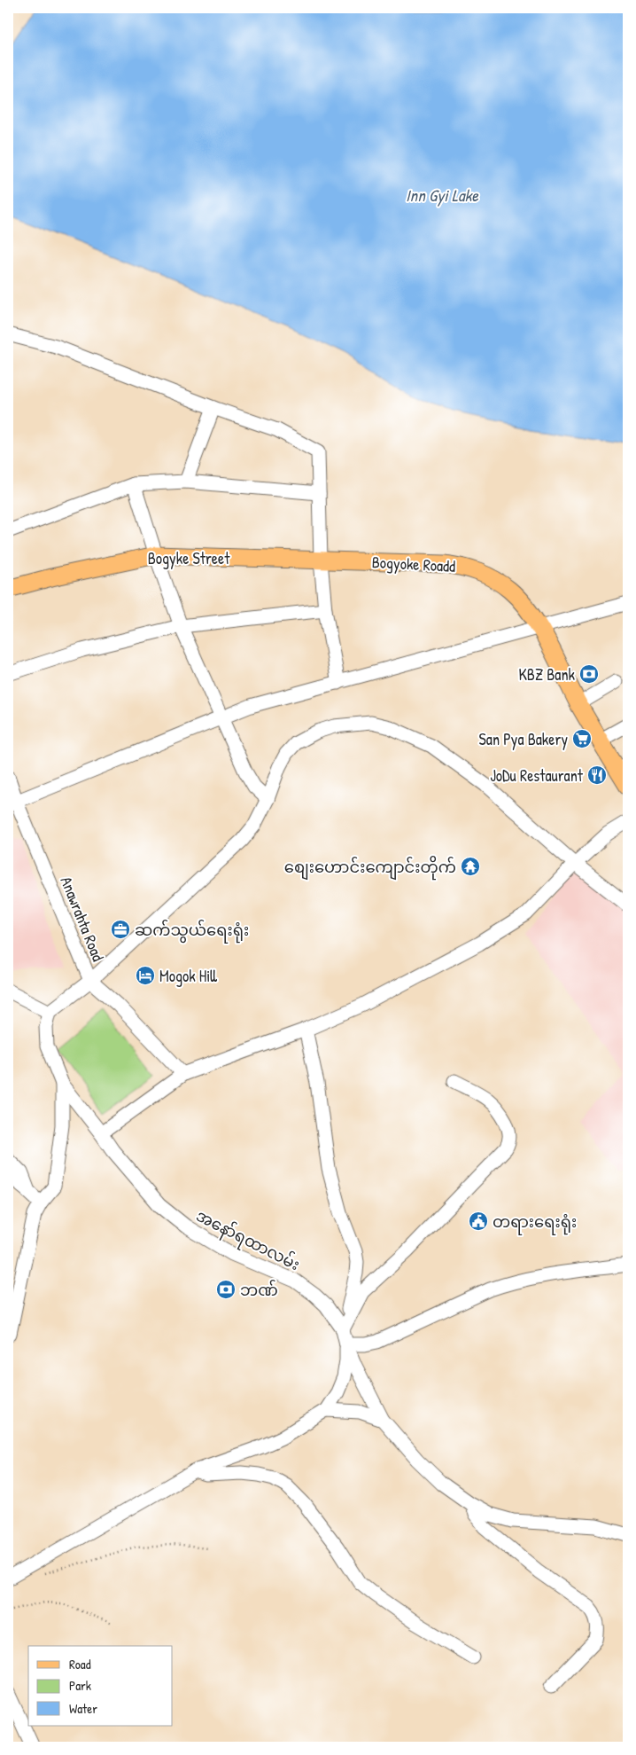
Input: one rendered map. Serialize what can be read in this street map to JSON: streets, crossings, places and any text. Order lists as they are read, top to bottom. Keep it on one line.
{"streets":{"main road":["Bogyke Street","Bogyoke Roadd"],"street":["Anawrahta Road","အ‌နော်‌ရထာလမ်း"]},"crossings":[["Bogyke Street","Bogyoke Roadd"]],"water":["Inn Gyi Lake"],"places":{"bank":["KBZ Bank","ဘဏ်"],"supermarket":["San Pya Bakery"],"restaurant":["JoDu Restaurant"],"temple":["စျေးဟောင်းကျောင်းတိုက်"],"office":["ဆက်သွယ်ရေးရုံး"],"hotel":["Mogok Hill"],"public building":["တရားရေးရုံး"]},"legend":["Road","Park","Water"]}
